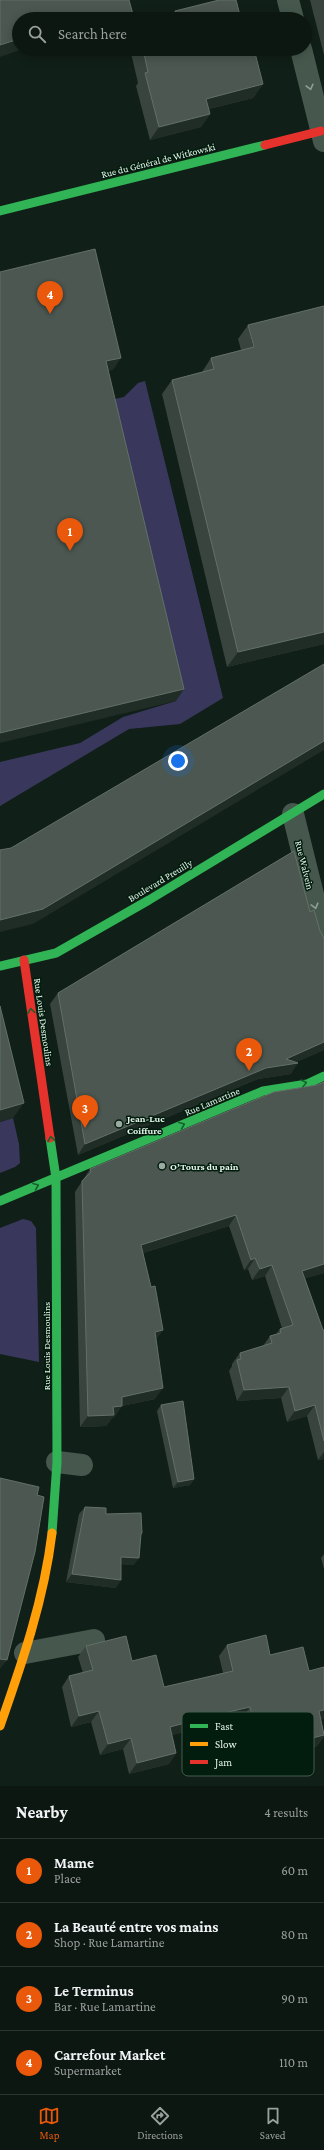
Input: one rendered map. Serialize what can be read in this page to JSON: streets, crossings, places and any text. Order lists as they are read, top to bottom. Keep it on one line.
{"streets":{"street":["Rue du Général de Witkowski","Rue Walvein","Boulevard Preuilly","Rue Louis Desmoulins","Rue Lamartine"]},"crossings":[["Rue Walvein","Boulevard Preuilly"],["Boulevard Preuilly","Rue Louis Desmoulins"],["Rue Louis Desmoulins","Rue Lamartine"]],"one_way":["Rue Walvein","Rue Lamartine"],"places":["Jean-Luc Coiffure","O’Tours du pain"],"legend":["Fast","Slow","Jam"],"page":{"search":"Search here","pins":["4","1","2","3"],"heading":["Nearby","4 results"],"list":[{"mark":"1","name":"Mame","note":"Place","value":"60 m"},{"mark":"2","name":"La Beauté entre vos mains","note":"Shop · Rue Lamartine","value":"80 m"},{"mark":"3","name":"Le Terminus","note":"Bar · Rue Lamartine","value":"90 m"},{"mark":"4","name":"Carrefour Market","note":"Supermarket","value":"110 m"}],"nav":["Map","Directions","Saved"]}}
